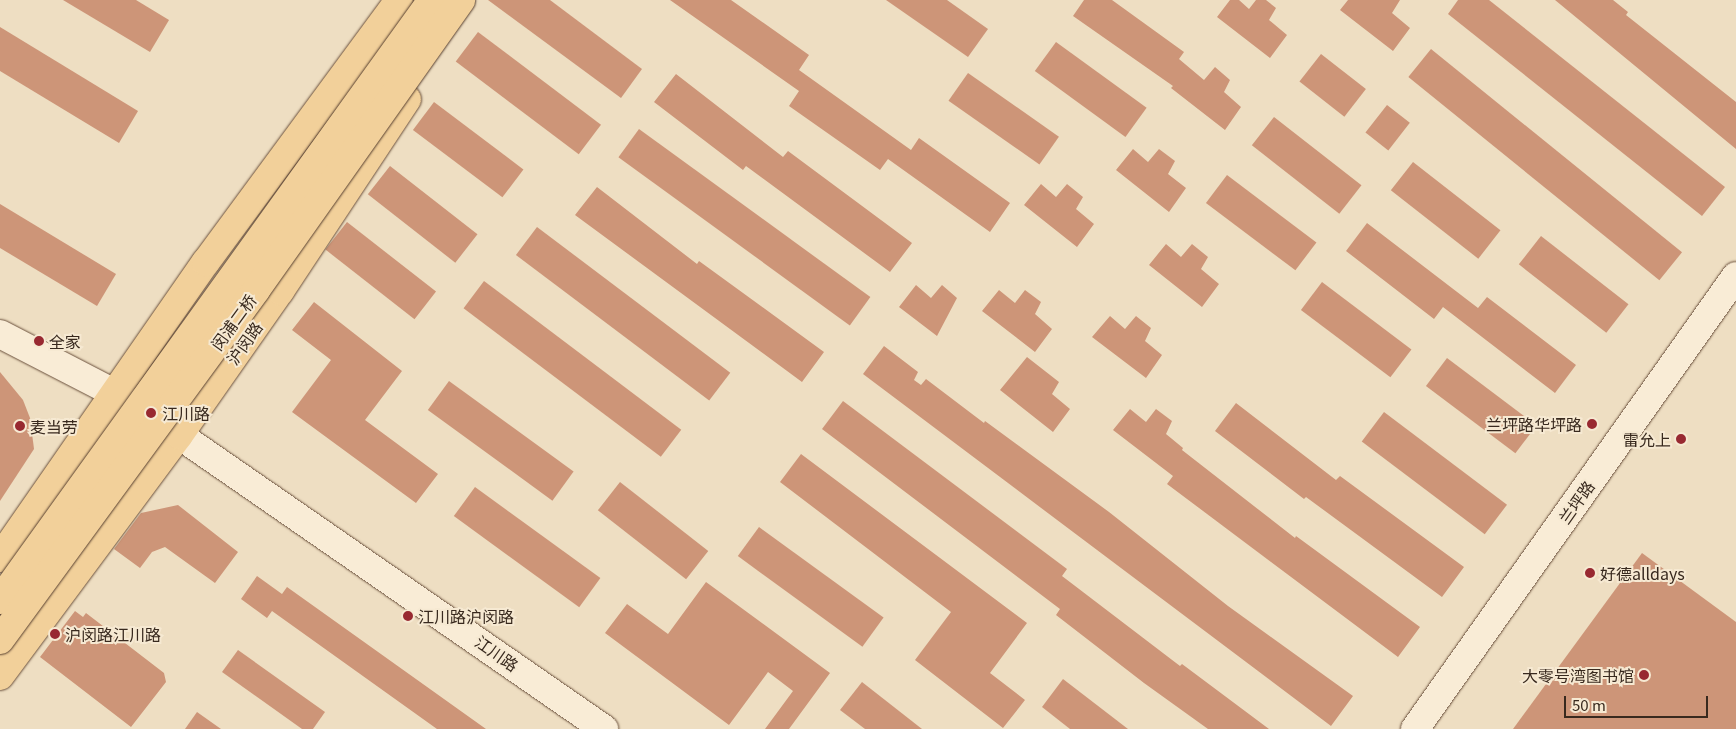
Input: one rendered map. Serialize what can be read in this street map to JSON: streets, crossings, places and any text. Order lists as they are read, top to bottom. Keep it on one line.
{"streets":{"main road":["闵浦二桥","沪闵路","兰坪路","江川路"]},"crossings":[["沪闵路","江川路"]],"places":["全家","江川路","兰坪路华坪路","麦当劳","雷允上","好德alldays","江川路沪闵路","沪闵路江川路","大零号湾图书馆"],"scale_bar":"50 m"}
